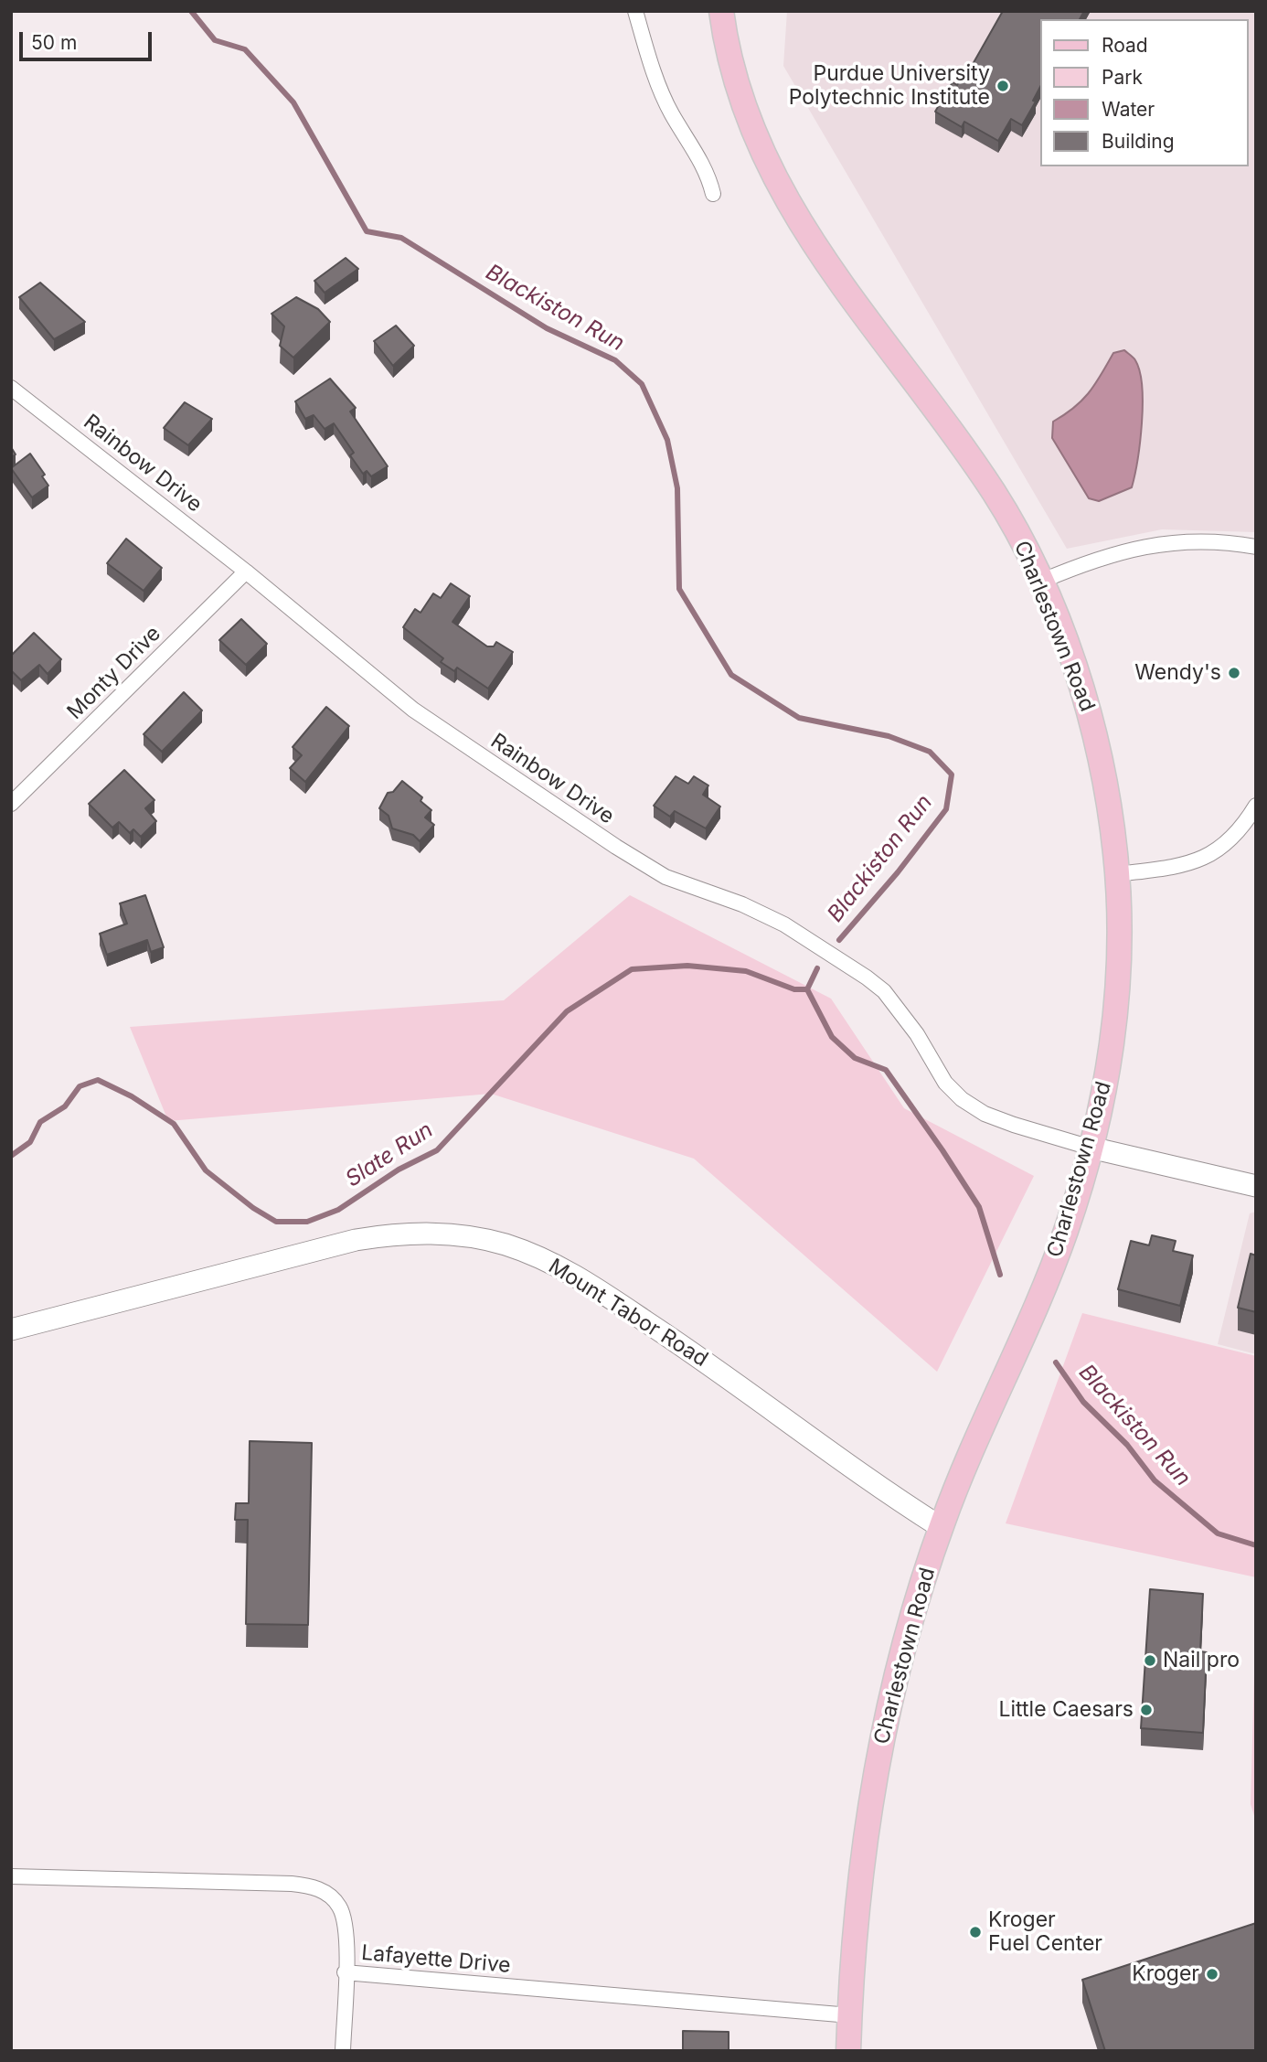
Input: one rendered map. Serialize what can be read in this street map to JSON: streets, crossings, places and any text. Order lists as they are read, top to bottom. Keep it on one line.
{"streets":{"main road":["Charlestown Road"],"street":["Rainbow Drive","Monty Drive","Mount Tabor Road","Lafayette Drive"]},"crossings":[["Rainbow Drive","Charlestown Road"],["Rainbow Drive","Monty Drive"],["Charlestown Road","Mount Tabor Road"],["Charlestown Road","Lafayette Drive"]],"water":["Blackiston Run","Slate Run"],"places":["Purdue University Polytechnic Institute","Wendy's","Nail pro","Little Caesars","Kroger Fuel Center","Kroger"],"legend":["Road","Park","Water","Building"],"scale_bar":"50 m"}
